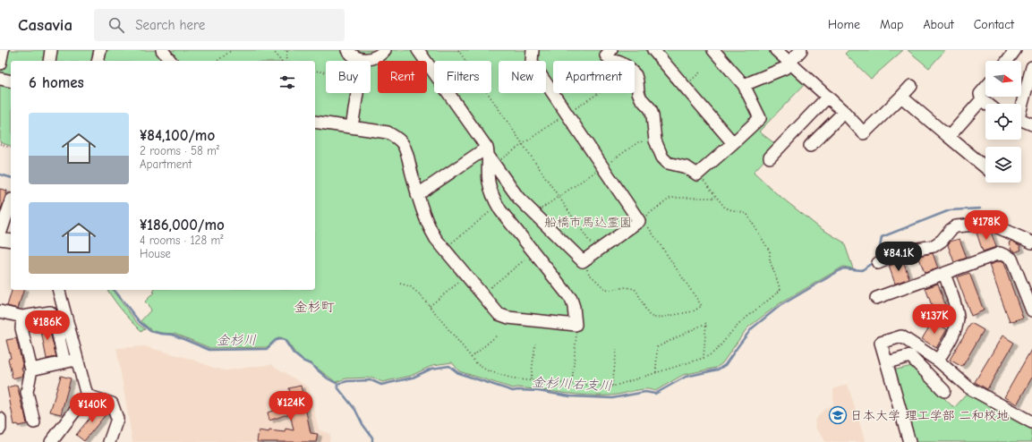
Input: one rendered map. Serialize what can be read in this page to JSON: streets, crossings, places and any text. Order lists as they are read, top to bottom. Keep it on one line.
{"districts":["金杉町"],"water":["金杉川","金杉川右支川"],"parks":["船橋市馬込霊園"],"places":{"school or university":["日本大学 理工学部 二和校地"]},"north":"right","page":{"header":"Casavia","search":"Search here","nav":["Home","Map","About","Contact"],"chip":["Buy","Rent","Filters","New","Apartment"],"heading":"6 homes","list":[{"name":"¥84,100/mo","note":"2 rooms · 58 m² · Apartment"},{"name":"¥186,000/mo","note":"4 rooms · 128 m² · House"}],"price":["¥178K","¥84.1K","¥137K","¥186K","¥124K","¥140K"]}}
